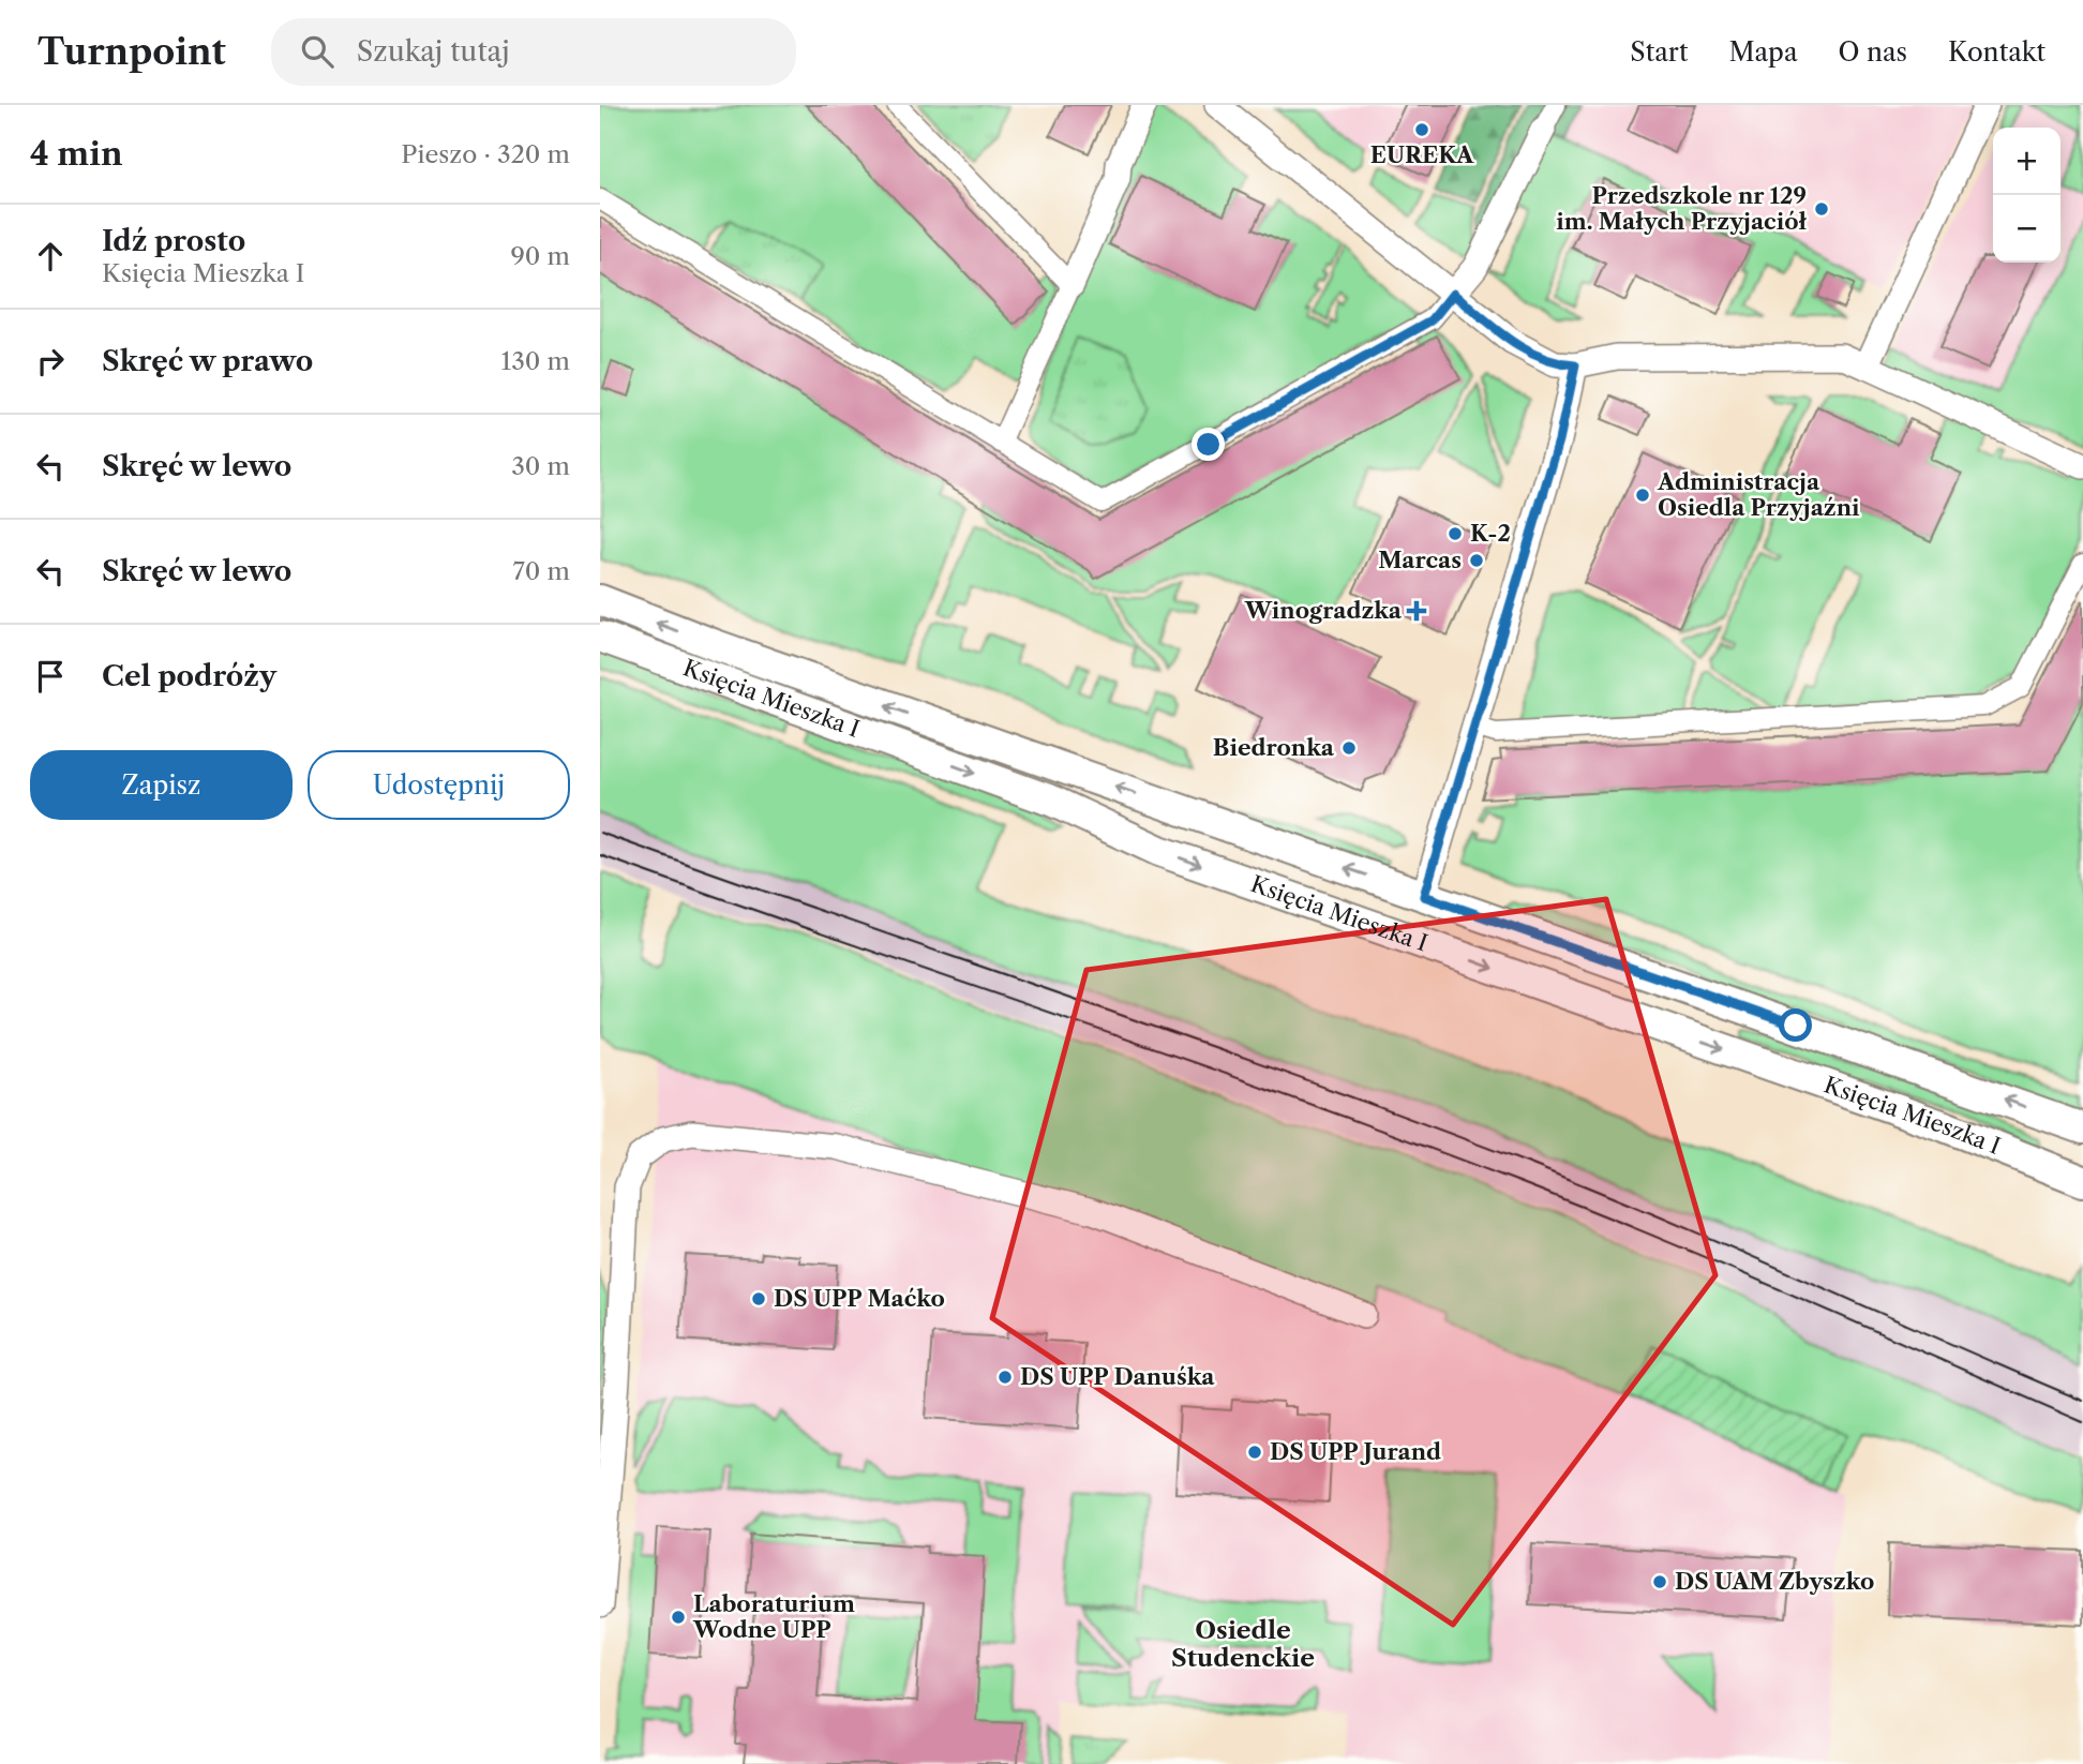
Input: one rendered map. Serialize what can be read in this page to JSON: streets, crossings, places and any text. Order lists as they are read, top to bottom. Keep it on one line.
{"streets":{"street":["Księcia Mieszka I"]},"districts":["Osiedle Studenckie"],"places":{"other":["EUREKA","Przedszkole nr 129 im. Małych Przyjaciół","Administracja Osiedla Przyjaźni","K-2","Marcas","Biedronka","DS UPP Maćko","DS UPP Danuśka","DS UPP Jurand","DS UAM Zbyszko","Laboraturium Wodne UPP"],"health":["Winogradzka"]},"page":{"header":"Turnpoint","search":"Szukaj tutaj","nav":["Start","Mapa","O nas","Kontakt"],"heading":["4 min","Pieszo · 320 m"],"map_buttons":["+","−"],"list":[["Idź prosto","Księcia Mieszka I","90 m"],["Skręć w prawo","130 m"],["Skręć w lewo","30 m"],["Skręć w lewo","70 m"],"Cel podróży"],"buttons":["Zapisz","Udostępnij"]}}
